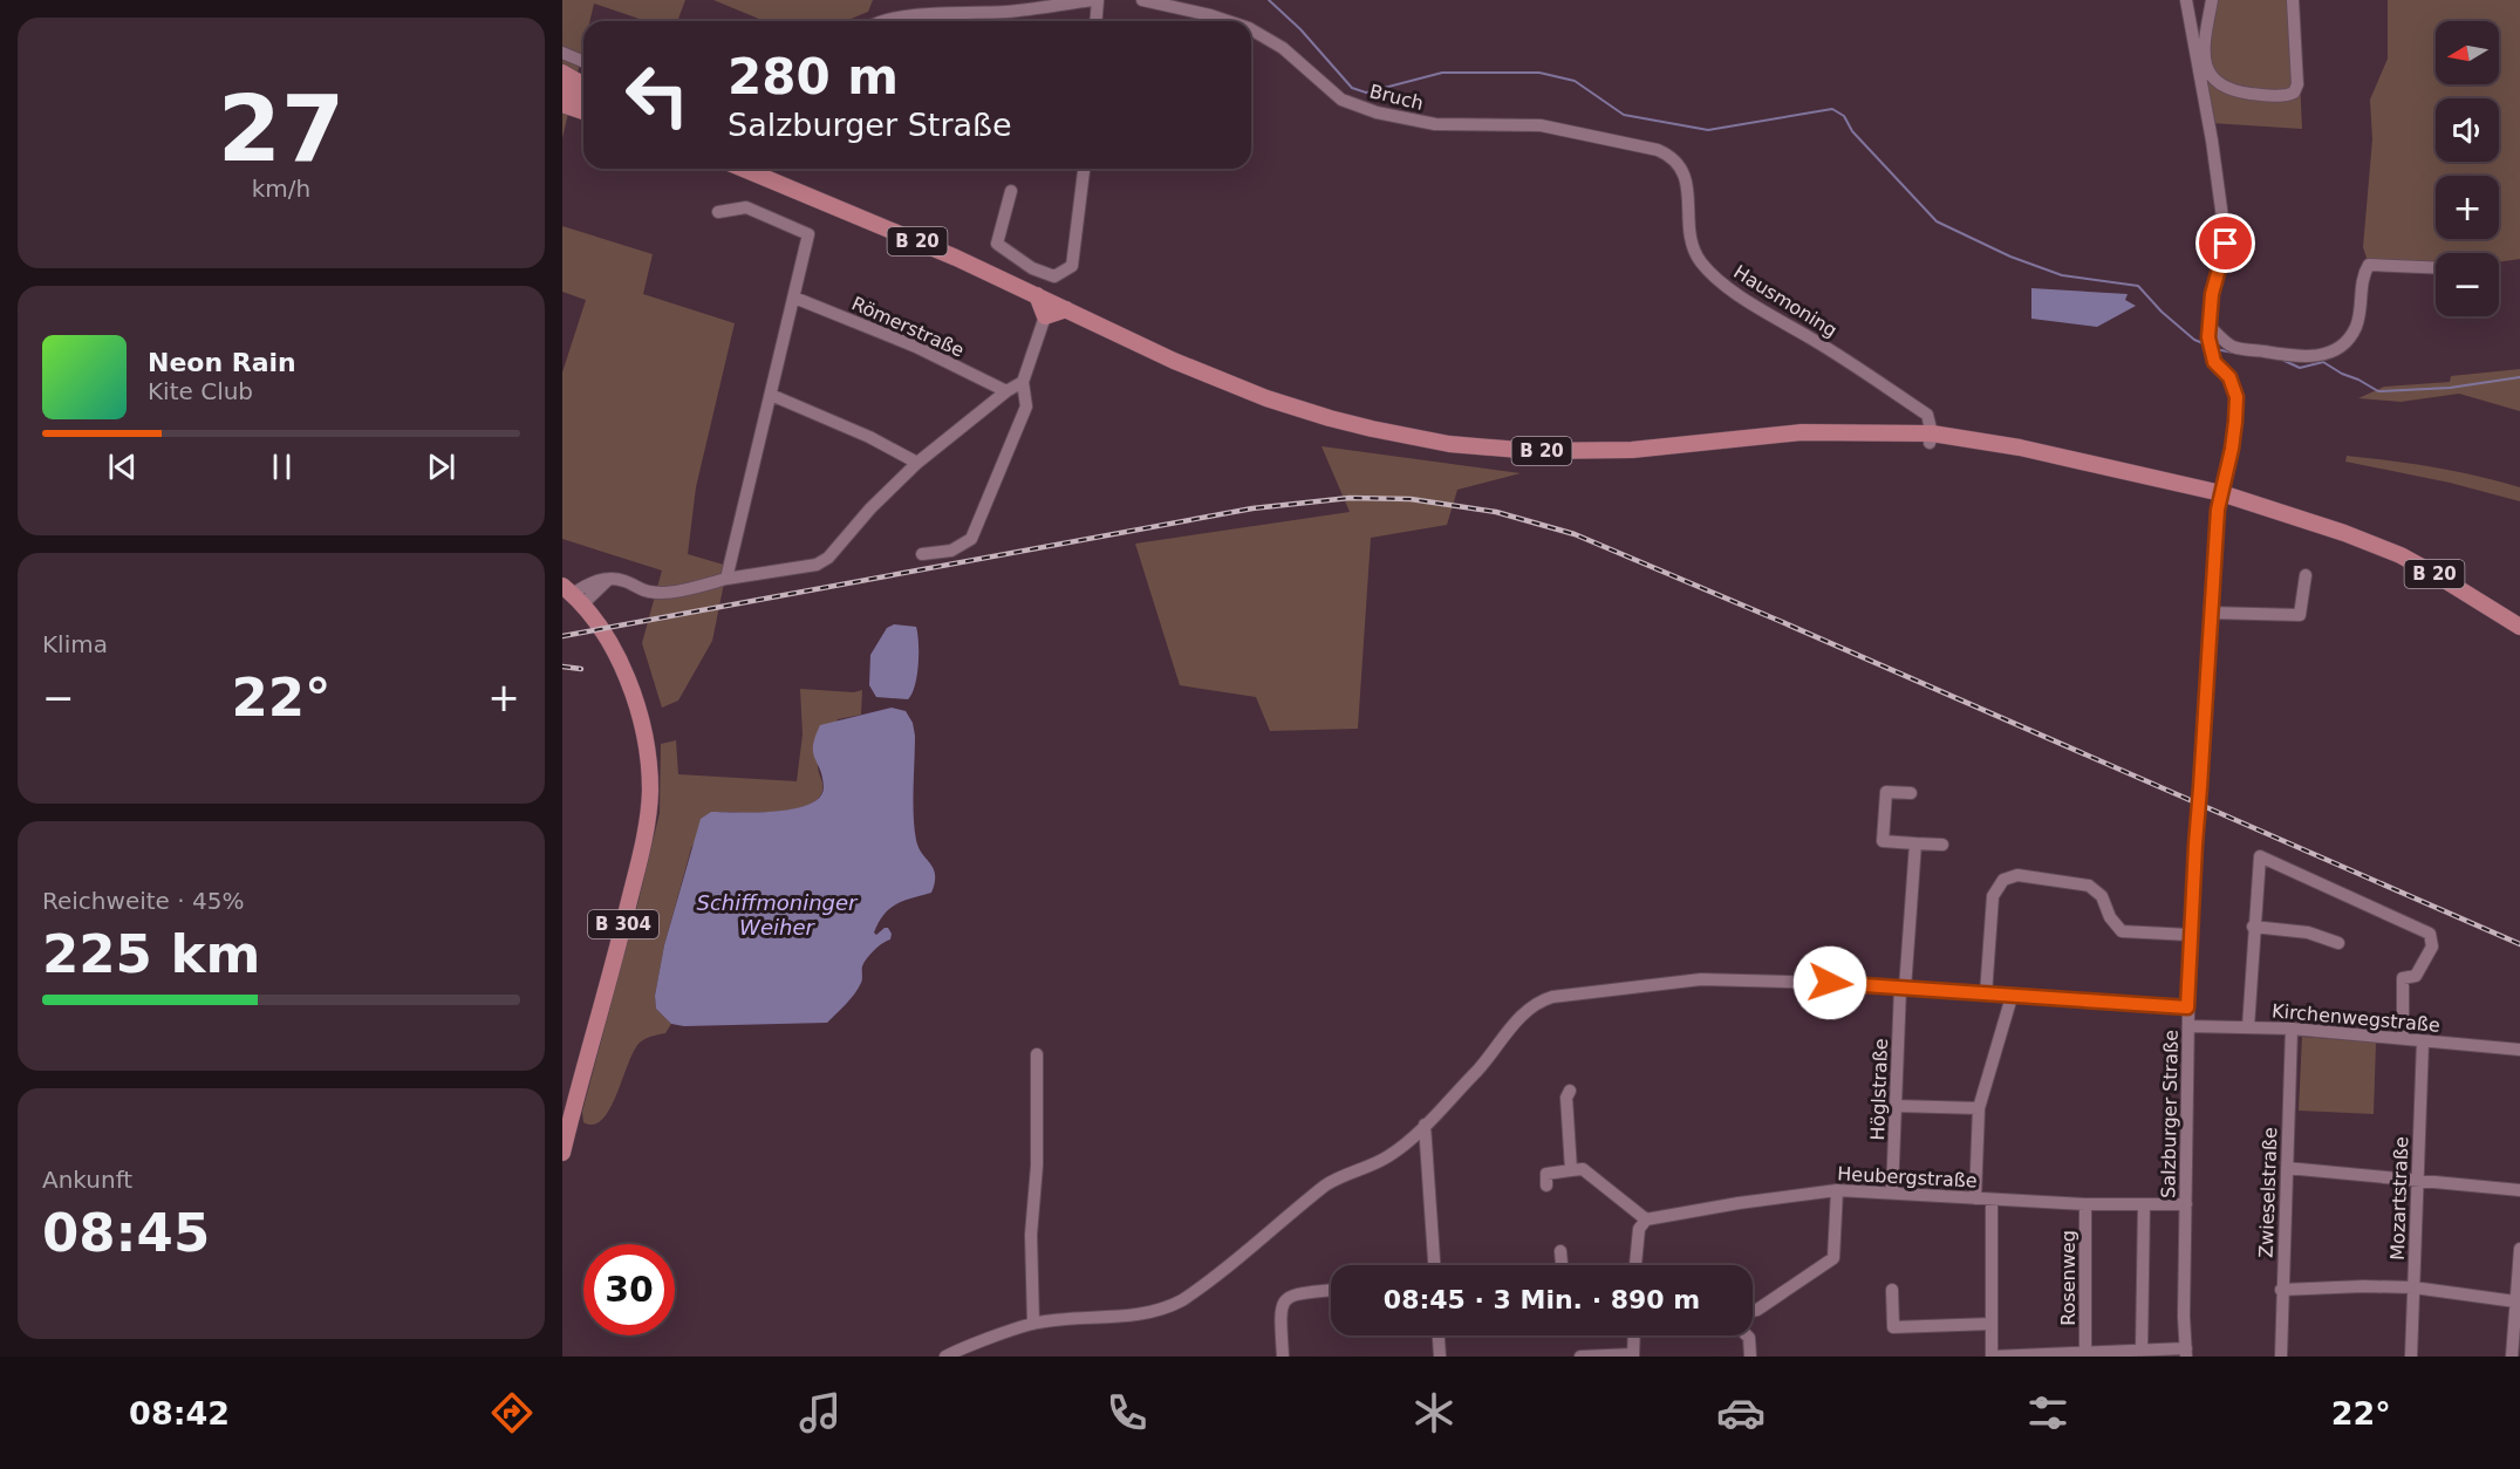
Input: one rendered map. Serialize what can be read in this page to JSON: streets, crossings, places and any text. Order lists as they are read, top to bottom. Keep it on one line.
{"streets":{"main road":["B 20","B 304"],"street":["Bruch","Hausmoning","Römerstraße","Kirchenwegstraße","Höglstraße","Salzburger Straße","Heubergstraße","Zwieselstraße","Mozartstraße","Rosenweg"]},"crossings":[["Bruch","Hausmoning"],["B 20","Hausmoning"],["Kirchenwegstraße","Salzburger Straße"],["Kirchenwegstraße","Zwieselstraße"],["Kirchenwegstraße","Mozartstraße"],["Höglstraße","Heubergstraße"],["Salzburger Straße","Heubergstraße"],["Heubergstraße","Rosenweg"]],"water":["Schiffmoninger Weiher"],"north":"left","page":{"tile":[["27","km/h"],"Klima",["Reichweite · 45%","225 km"],["Ankunft","08:45"]],"map_buttons":["+","−"],"turn":["280 m","Salzburger Straße"],"song":["Neon Rain","Kite Club"],"heat":["−","22°","+"],"limit":"30","trip":"08:45 · 3 Min. · 890 m","tabs":["08:42","22°"]}}
